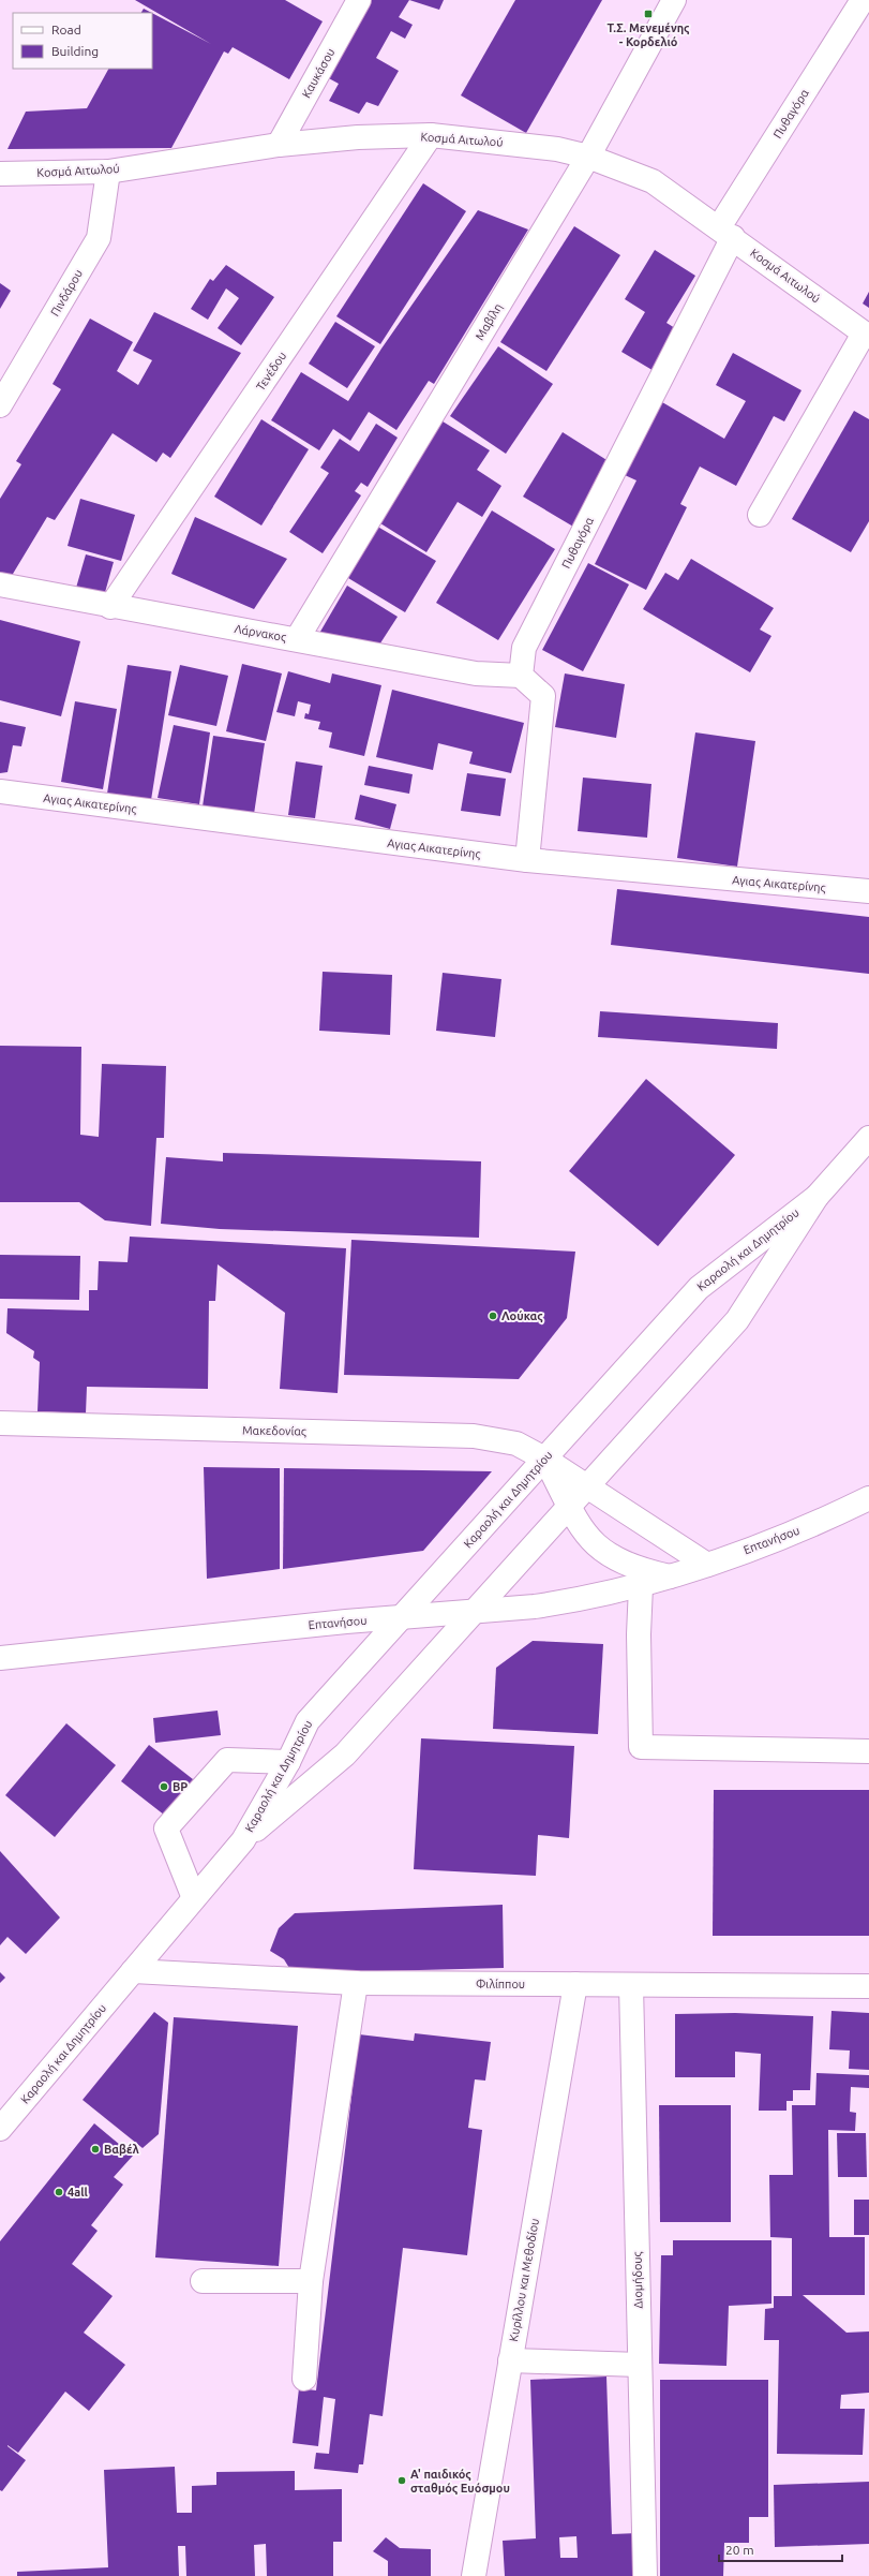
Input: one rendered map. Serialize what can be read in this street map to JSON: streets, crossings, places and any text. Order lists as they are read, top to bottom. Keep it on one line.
{"streets":{"street":["Καυκάσου","Πυθαγόρα","Κοσμά Αιτωλού","Πινδάρου","Μαβίλη","Τενέδου","Λάρνακος","Αγιας Αικατερίνης","Καραολή και Δημητρίου","Μακεδονίας","Επτανήσου","Φιλίππου","Κυρίλλου και Μεθοδίου","Διομήδους"]},"crossings":[["Καυκάσου","Κοσμά Αιτωλού"],["Πυθαγόρα","Κοσμά Αιτωλού"],["Πυθαγόρα","Λάρνακος"],["Κοσμά Αιτωλού","Πινδάρου"],["Κοσμά Αιτωλού","Μαβίλη"],["Κοσμά Αιτωλού","Τενέδου"],["Μαβίλη","Λάρνακος"],["Τενέδου","Λάρνακος"],["Καραολή και Δημητρίου","Μακεδονίας"],["Καραολή και Δημητρίου","Επτανήσου"],["Καραολή και Δημητρίου","Φιλίππου"],["Μακεδονίας","Επτανήσου"],["Φιλίππου","Κυρίλλου και Μεθοδίου"],["Φιλίππου","Διομήδους"]],"places":{"transit":["Τ.Σ. Μενεμένης - Κορδελιό"],"other":["Λούκας","BP","Βαβέλ","4all","Α' παιδικός σταθμός Ευόσμου"]},"legend":["Road","Building"],"scale_bar":"20 m"}
